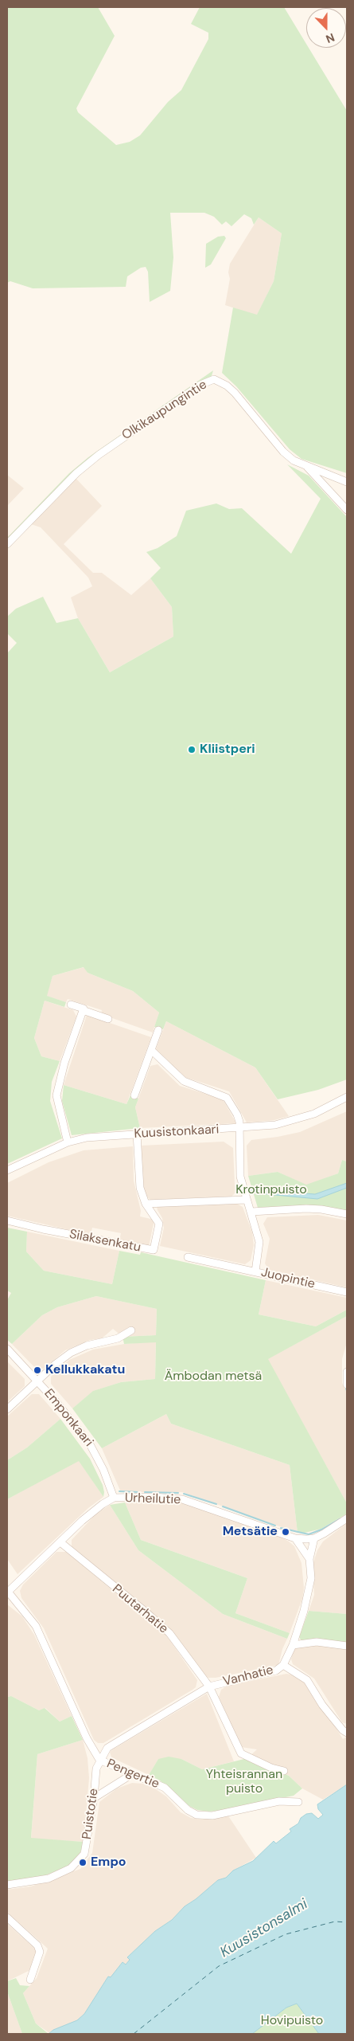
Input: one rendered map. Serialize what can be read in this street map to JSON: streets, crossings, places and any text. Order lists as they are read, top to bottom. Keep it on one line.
{"streets":{"street":["Olkikaupungintie","Kuusistonkaari","Silaksenkatu","Juopintie","Emponkaari","Urheilutie","Puutarhatie","Vanhatie","Pengertie","Puistotie"]},"crossings":[["Kuusistonkaari","Silaksenkatu"],["Kuusistonkaari","Juopintie"],["Emponkaari","Urheilutie"],["Urheilutie","Puutarhatie"],["Urheilutie","Vanhatie"],["Urheilutie","Pengertie"],["Puutarhatie","Vanhatie"],["Vanhatie","Pengertie"],["Vanhatie","Puistotie"],["Pengertie","Puistotie"]],"water":["Kuusistonsalmi"],"parks":["Krotinpuisto","Ämbodan metsä","Yhteisrannan puisto","Hovipuisto"],"places":["Kliistperi","Kellukkakatu","Metsätie","Empo"],"north":"bottom"}
